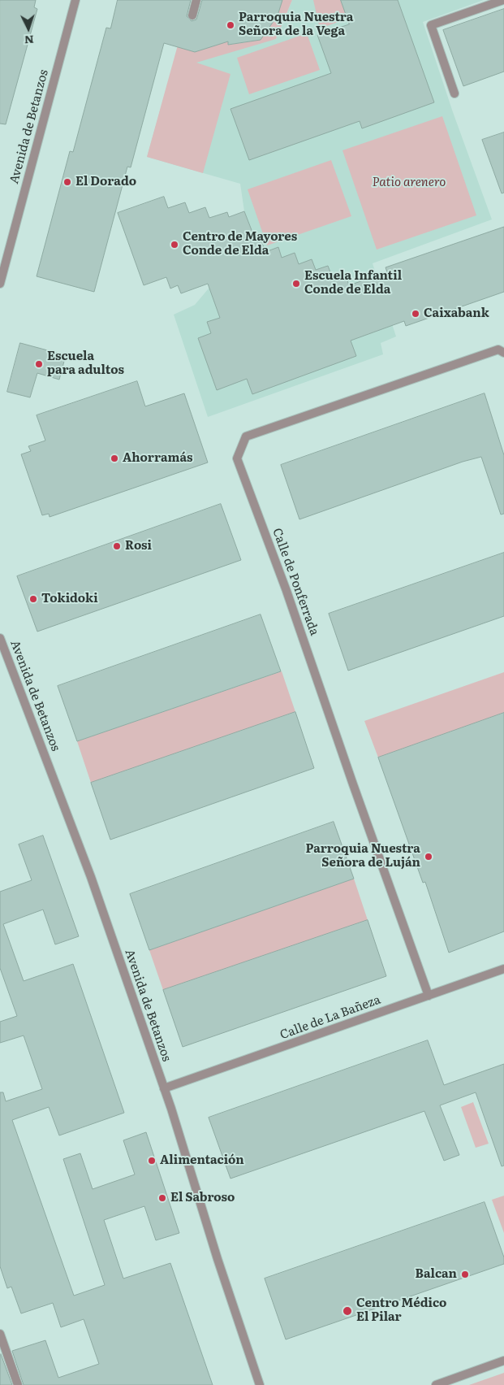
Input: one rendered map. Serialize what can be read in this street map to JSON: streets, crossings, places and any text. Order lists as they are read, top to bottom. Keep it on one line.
{"streets":{"street":["Avenida de Betanzos","Calle de Ponferrada","Calle de La Bañeza"]},"crossings":[["Avenida de Betanzos","Calle de La Bañeza"],["Calle de Ponferrada","Calle de La Bañeza"]],"parks":["Patio arenero"],"places":["Parroquia Nuestra Señora de la Vega","El Dorado","Centro de Mayores Conde de Elda","Escuela Infantil Conde de Elda","Caixabank","Escuela para adultos","Ahorramás","Rosi","Tokidoki","Parroquia Nuestra Señora de Luján","Alimentación","El Sabroso","Balcan","Centro Médico El Pilar"],"north":"bottom"}
